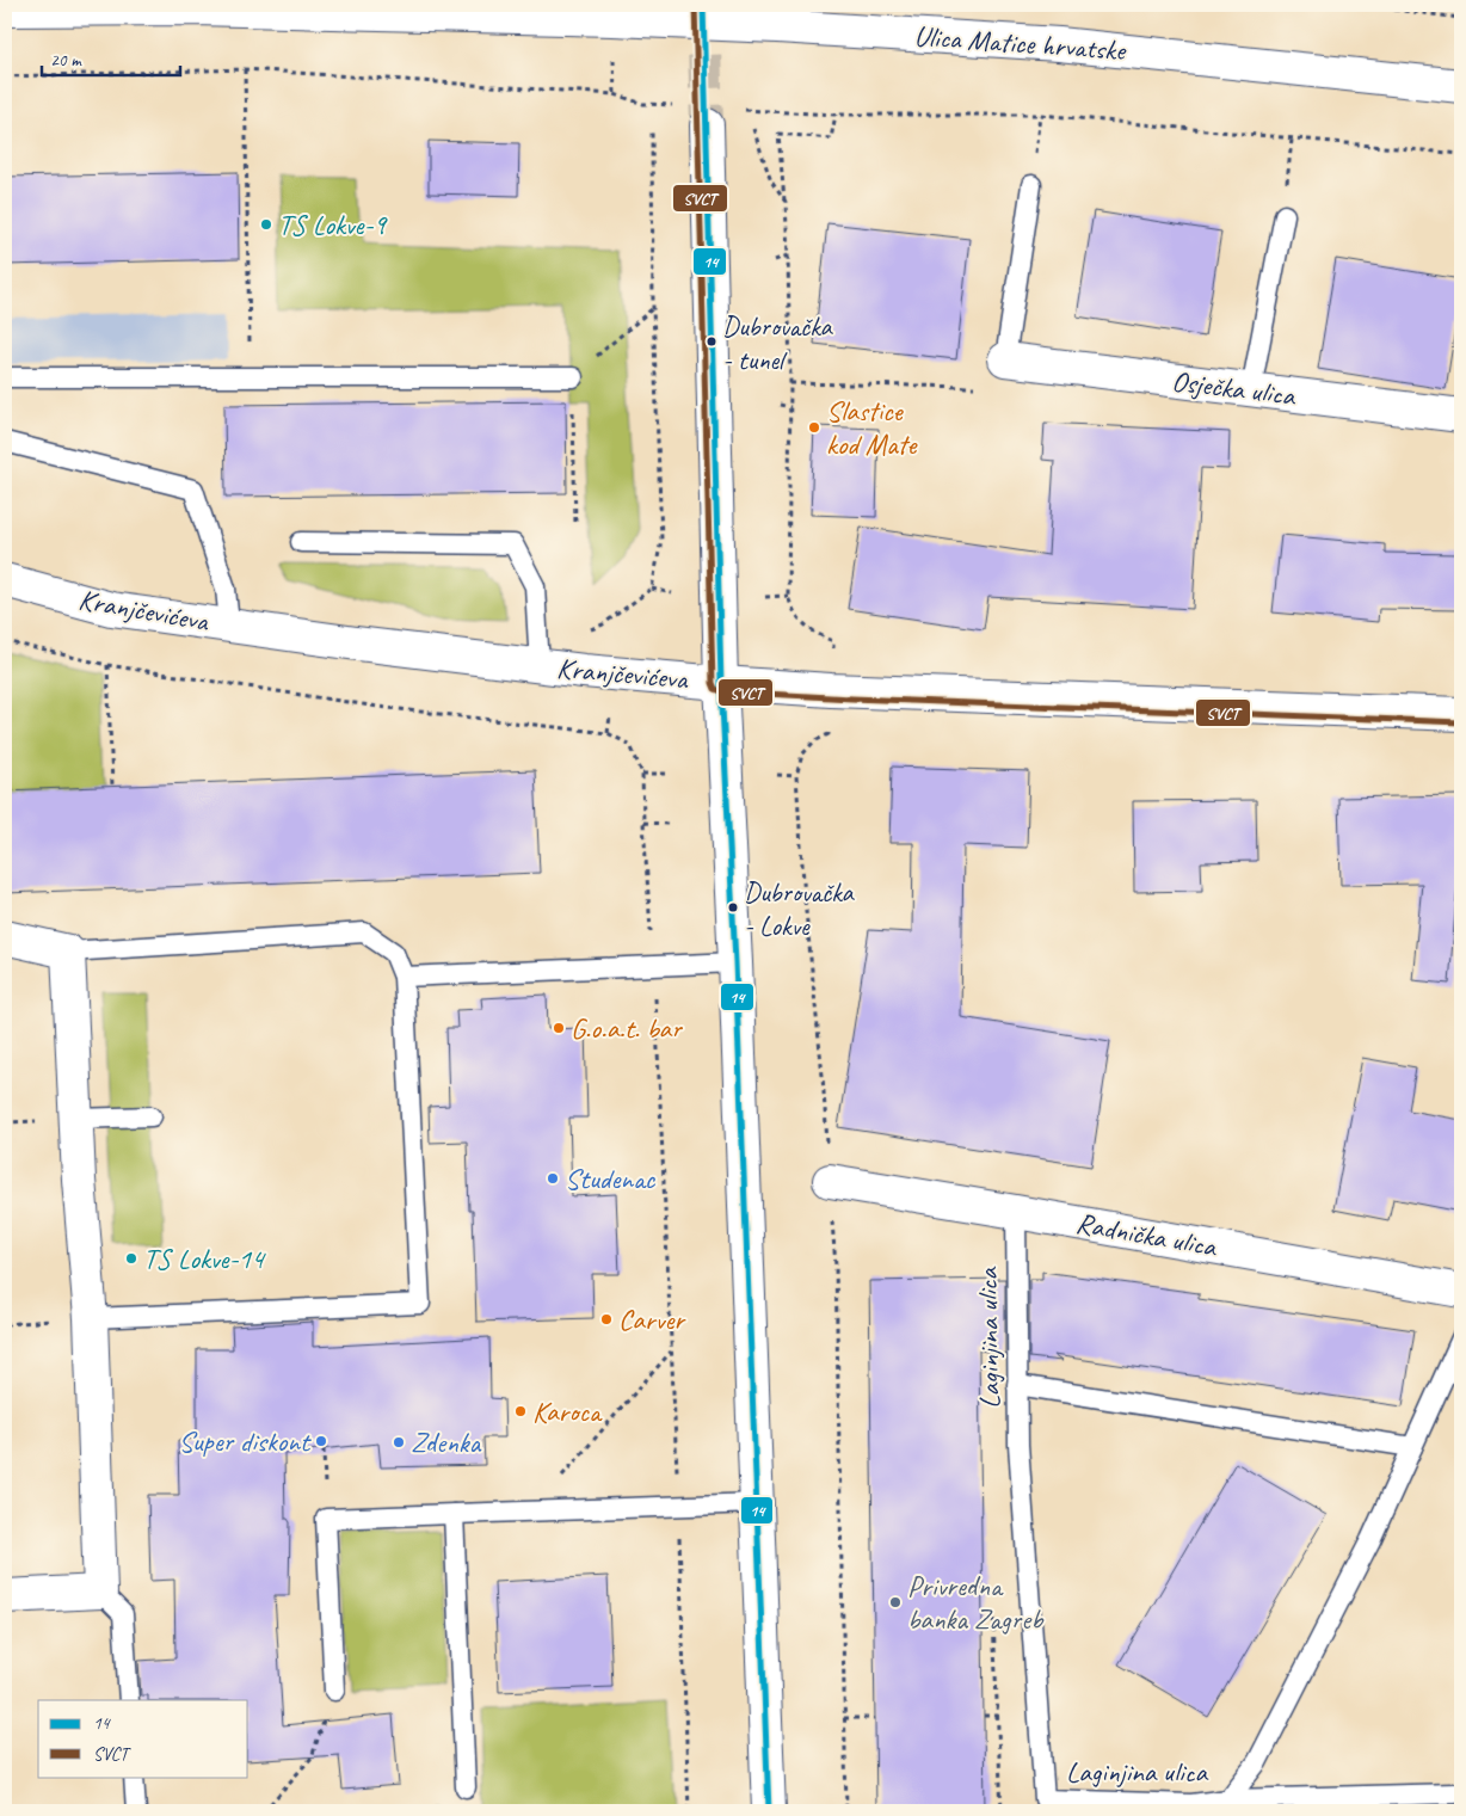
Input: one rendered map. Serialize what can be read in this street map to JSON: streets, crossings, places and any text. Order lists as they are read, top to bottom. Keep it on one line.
{"streets":{"street":["Ulica Matice hrvatske","Osječka ulica","Kranjčevićeva","Radnička ulica"],"lane":["Laginjina ulica"]},"crossings":[["Radnička ulica","Laginjina ulica"]],"places":["TS Lokve-9","Dubrovačka - tunel","Slastice kod Mate","Dubrovačka - Lokve","G.o.a.t. bar","Studenac","TS Lokve-14","Carver","Karoca","Super diskont","Zdenka","Privredna banka Zagreb"],"lines":["transit line 14","transit line SVCT"],"legend":["14","SVCT"],"scale_bar":"20 m"}
